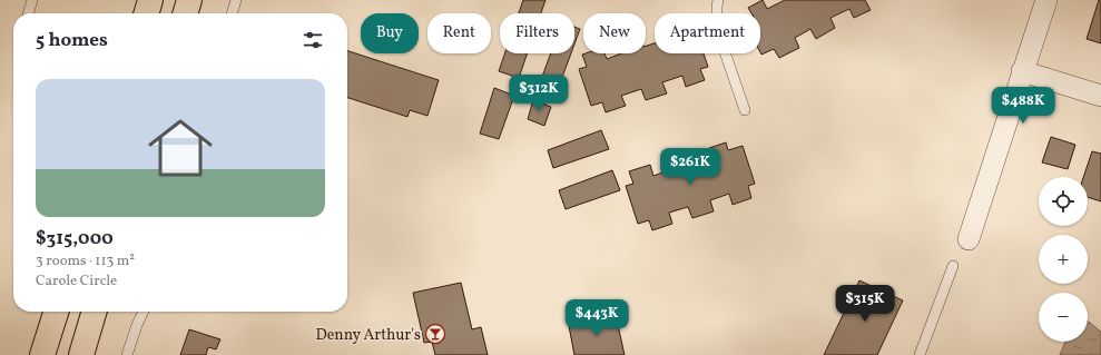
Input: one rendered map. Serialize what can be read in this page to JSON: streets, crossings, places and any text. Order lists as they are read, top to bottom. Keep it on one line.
{"places":{"bar":["Denny Arthur's"]},"page":{"chip":["Buy","Rent","Filters","New","Apartment"],"heading":"5 homes","list":[{"name":"$315,000","note":"3 rooms · 113 m² · Carole Circle"}],"price":["$312K","$488K","$261K","$315K","$443K"],"map_buttons":["+","−"]}}
